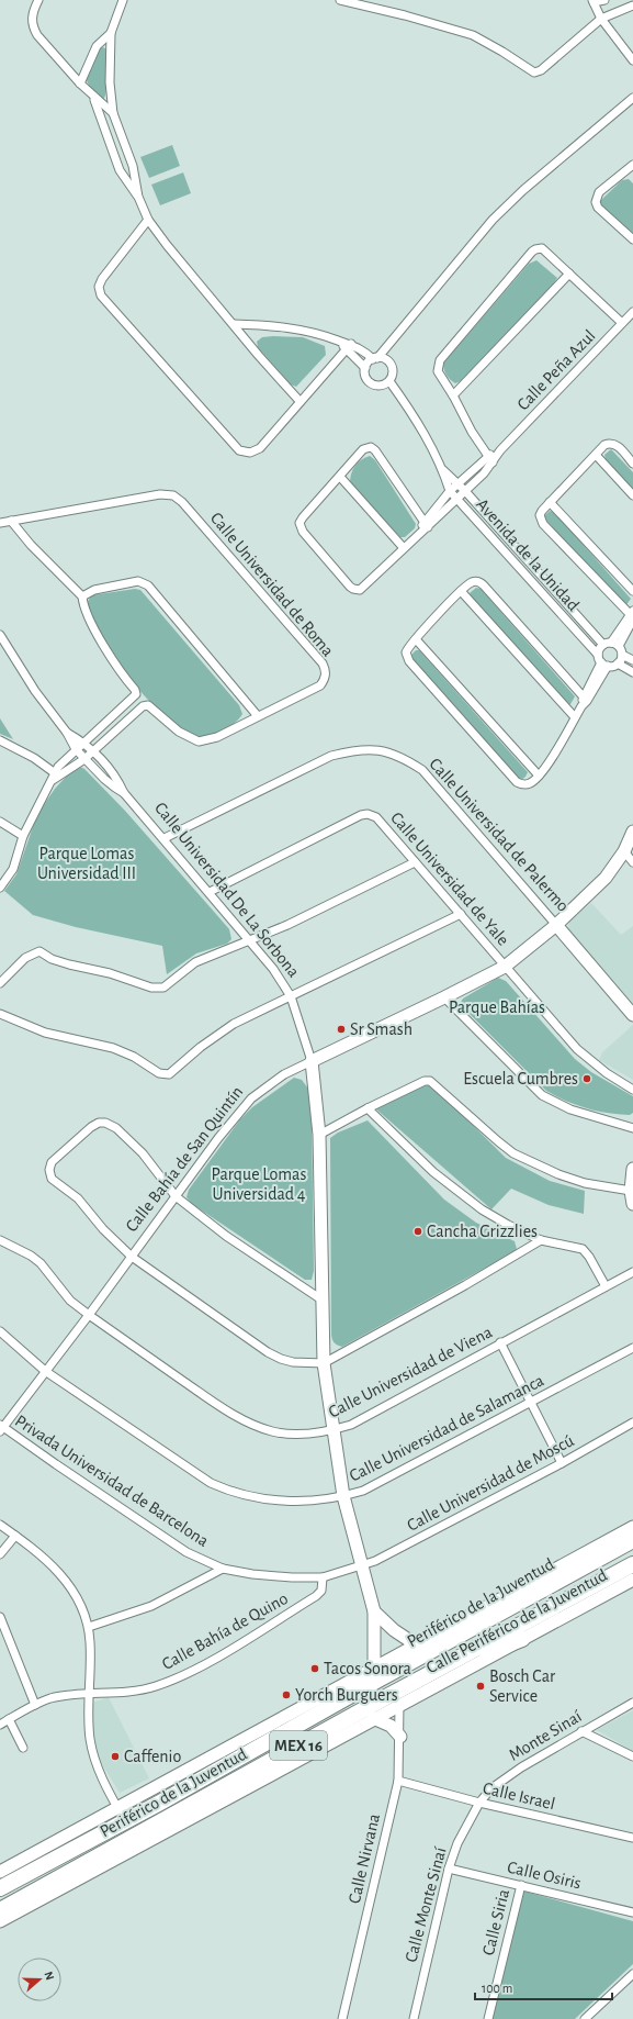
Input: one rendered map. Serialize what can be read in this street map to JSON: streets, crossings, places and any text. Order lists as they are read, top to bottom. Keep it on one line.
{"streets":{"highway":["Periférico de la Juventud","MEX 16"],"street":["Calle Peña Azul","Avenida de la Unidad","Calle Universidad de Roma","Calle Universidad de Palermo","Calle Universidad de Yale","Calle Universidad De La Sorbona","Calle Bahía de San Quintín","Calle Universidad de Viena","Calle Universidad de Salamanca","Privada Universidad de Barcelona","Calle Universidad de Moscú","Calle Periférico de la Juventud","Calle Bahía de Quino","Monte Sinaí","Calle Israel","Calle Nirvana","Calle Osiris","Calle Monte Sinaí","Calle Siria"]},"crossings":[["Calle Universidad de Palermo","Calle Universidad De La Sorbona"],["Calle Universidad de Palermo","Calle Bahía de San Quintín"],["Calle Universidad de Yale","Calle Universidad De La Sorbona"],["Calle Universidad de Yale","Calle Bahía de San Quintín"],["Calle Universidad De La Sorbona","Calle Bahía de San Quintín"],["Calle Universidad De La Sorbona","Calle Universidad de Viena"],["Calle Universidad De La Sorbona","Calle Universidad de Salamanca"],["Calle Universidad De La Sorbona","Privada Universidad de Barcelona"],["Calle Universidad De La Sorbona","Calle Universidad de Moscú"],["Calle Universidad De La Sorbona","Periférico de la Juventud"],["Calle Bahía de San Quintín","Calle Universidad de Viena"],["Calle Bahía de San Quintín","Calle Universidad de Salamanca"],["Calle Bahía de San Quintín","Privada Universidad de Barcelona"],["Privada Universidad de Barcelona","Calle Universidad de Moscú"],["Privada Universidad de Barcelona","Calle Bahía de Quino"],["Periférico de la Juventud","Calle Periférico de la Juventud"],["Calle Periférico de la Juventud","Calle Nirvana"],["Monte Sinaí","Calle Israel"],["Monte Sinaí","Calle Monte Sinaí"],["Calle Israel","Calle Nirvana"],["Calle Israel","Calle Monte Sinaí"],["Calle Osiris","Calle Monte Sinaí"],["Calle Osiris","Calle Siria"]],"parks":["Parque Lomas Universidad III","Parque Bahías","Parque Lomas Universidad 4"],"places":["Sr Smash","Escuela Cumbres","Cancha Grizzlies","Tacos Sonora","Bosch Car Service","Yorch Burguers","Caffenio"],"scale_bar":"100 m","north":"right"}
